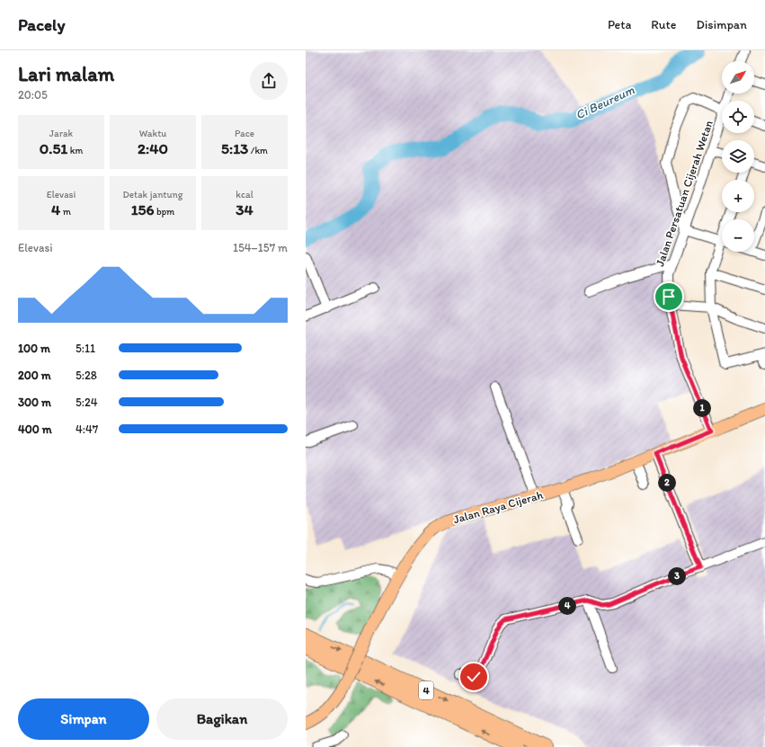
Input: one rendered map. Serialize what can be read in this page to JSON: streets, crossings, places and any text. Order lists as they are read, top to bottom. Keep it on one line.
{"streets":{"highway":["4"],"main road":["Jalan Raya Cijerah"],"street":["Jalan Persatuan Cijerah Wetan"]},"crossings":[["Jalan Persatuan Cijerah Wetan","Jalan Raya Cijerah"]],"water":["Ci Beureum"],"north":"top right","page":{"header":"Pacely","nav":["Peta","Rute","Disimpan"],"heading":["Lari malam","20:05"],"map_buttons":["+","−"],"stats":[["Jarak","0.51 km"],["Waktu","2:40"],["Pace","5:13 /km"],["Elevasi","4 m"],["Detak jantung","156 bpm"],["kcal","34"]],"chart":["Elevasi","154–157 m"],"list":[{"name":"100 m","note":"5:11"},{"name":"200 m","note":"5:28"},{"name":"300 m","note":"5:24"},{"name":"400 m","note":"4:47"}],"pins":["1","2","3","4"],"buttons":["Simpan","Bagikan"]}}
